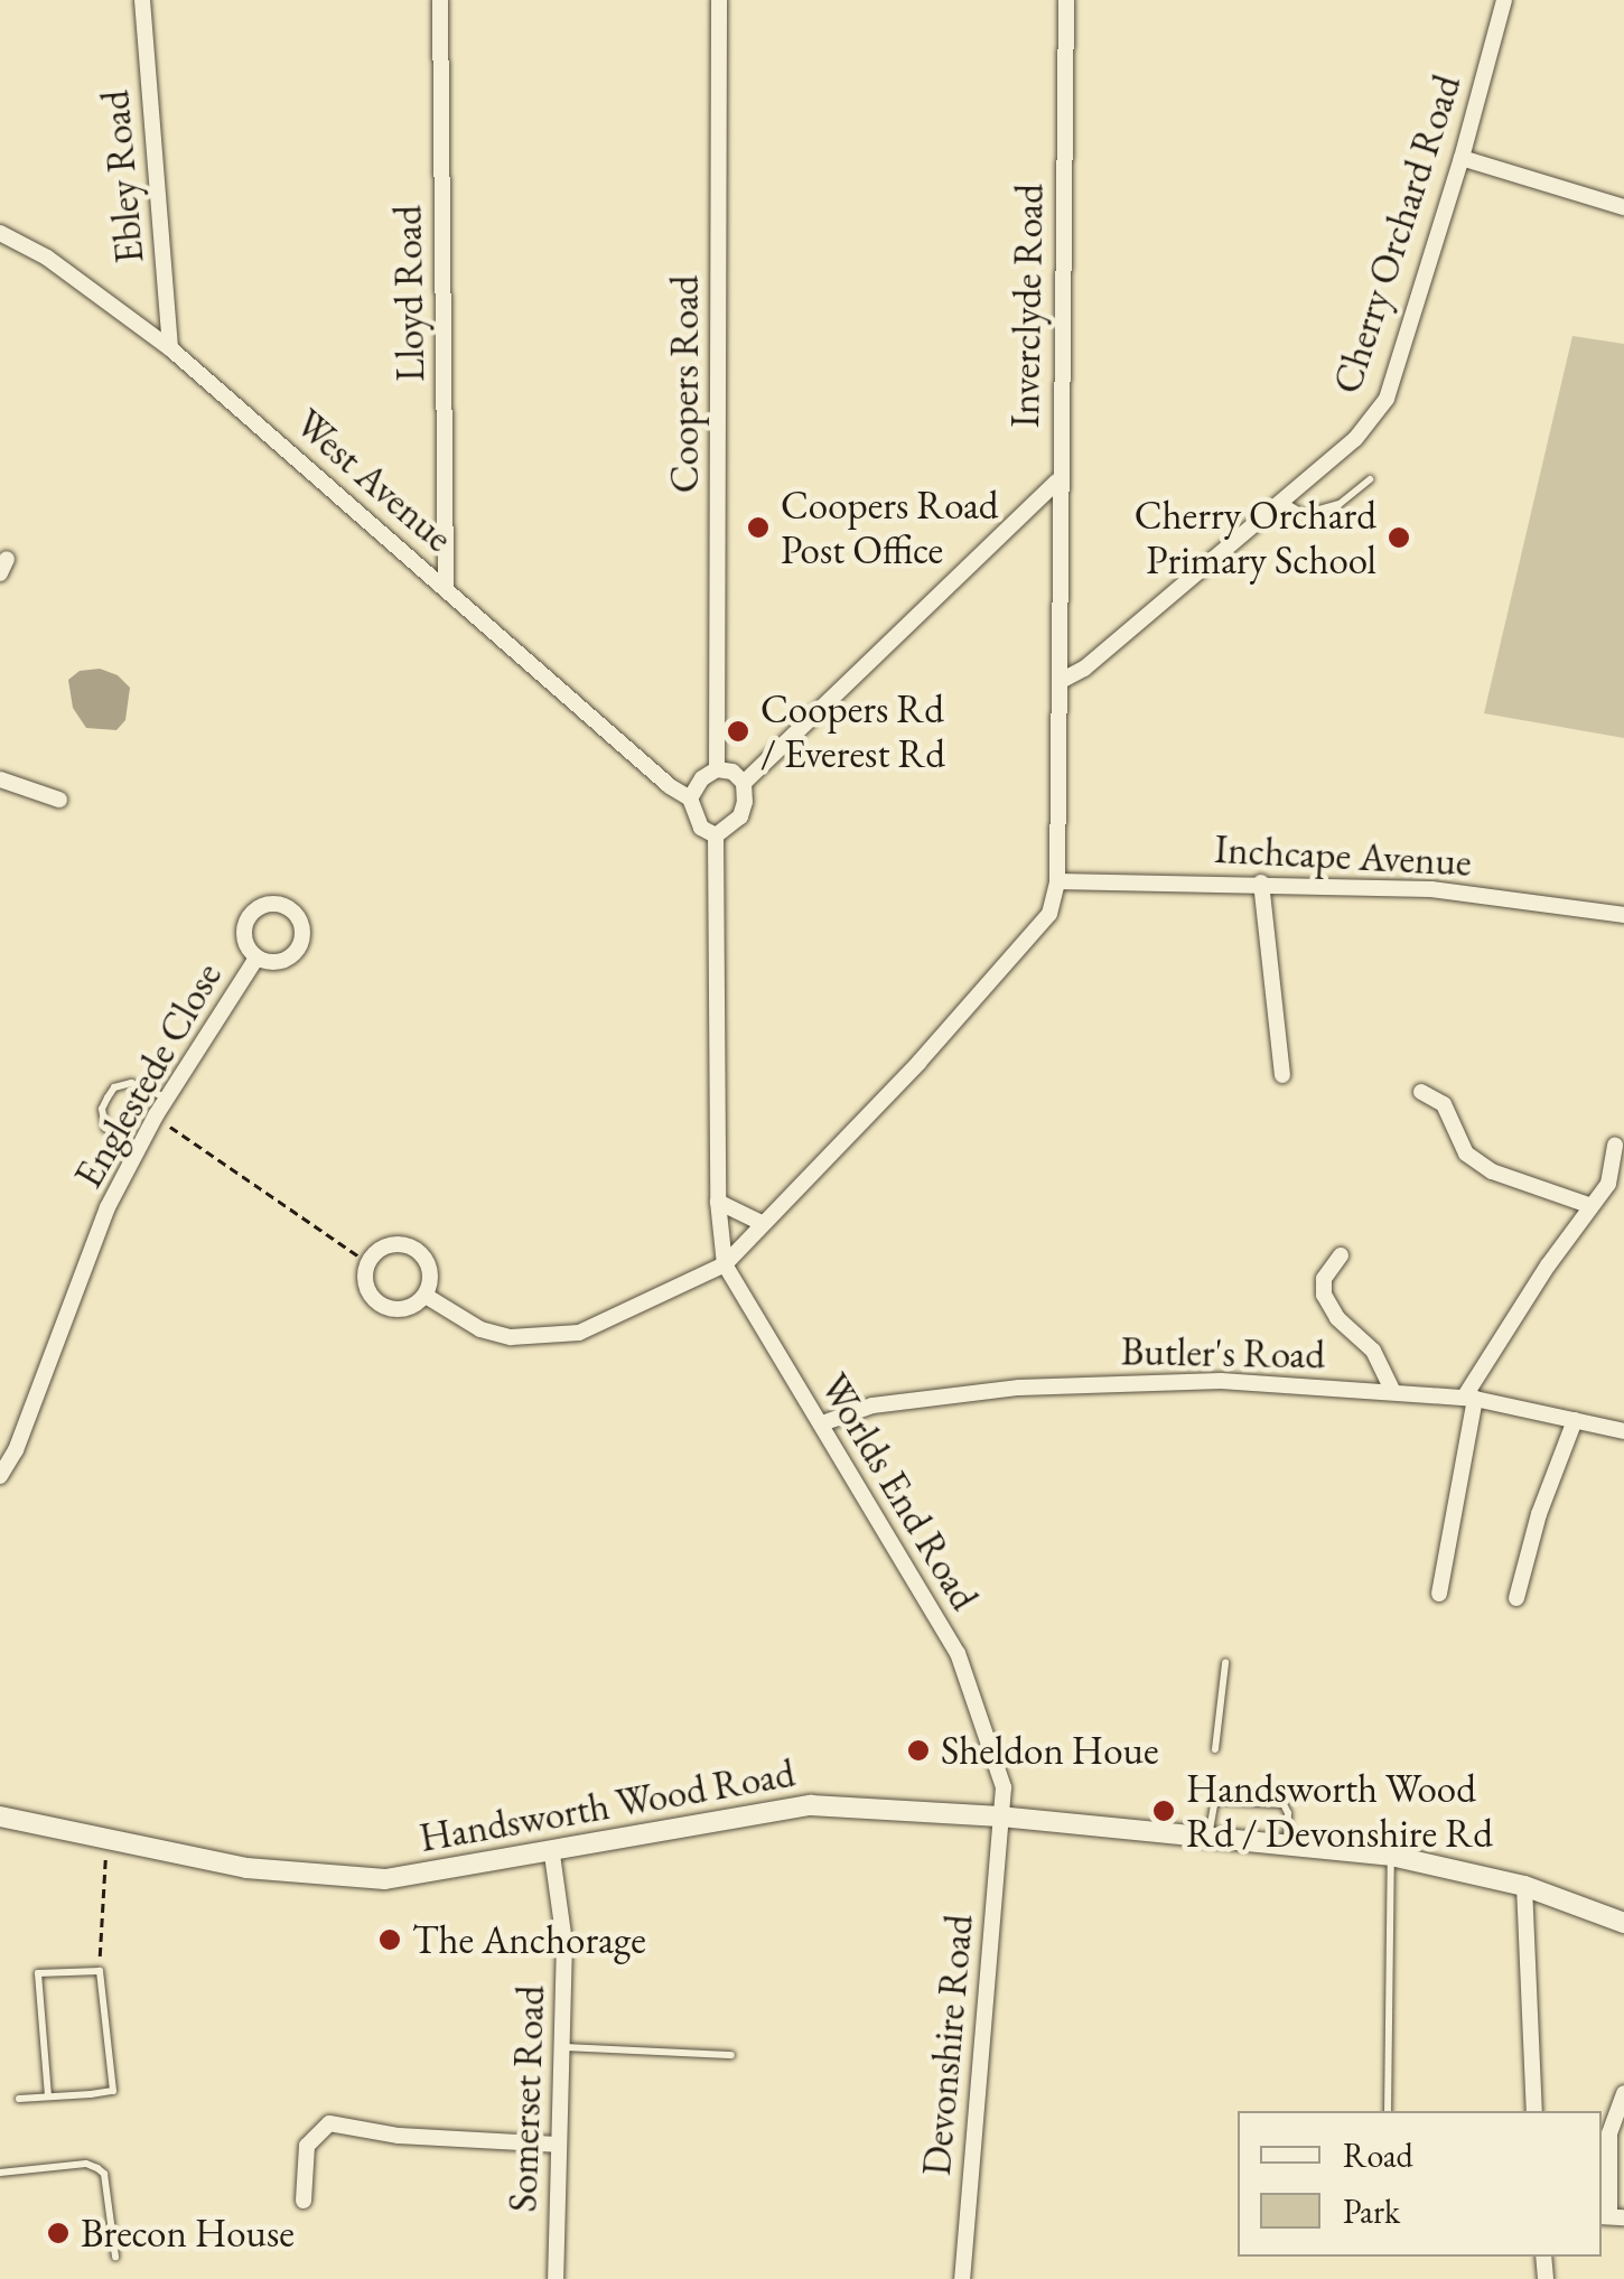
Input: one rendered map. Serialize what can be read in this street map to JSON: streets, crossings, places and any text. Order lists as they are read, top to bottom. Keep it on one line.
{"streets":{"main road":["Handsworth Wood Road"],"street":["Ebley Road","Cherry Orchard Road","Lloyd Road","Inverclyde Road","Coopers Road","West Avenue","Inchcape Avenue","Englestede Close","Butler's Road","Worlds End Road","Devonshire Road","Somerset Road"]},"crossings":[["Ebley Road","West Avenue"],["Cherry Orchard Road","Inverclyde Road"],["Lloyd Road","West Avenue"],["Inverclyde Road","Inchcape Avenue"],["Coopers Road","West Avenue"],["Butler's Road","Worlds End Road"],["Worlds End Road","Handsworth Wood Road"],["Worlds End Road","Devonshire Road"],["Handsworth Wood Road","Devonshire Road"],["Handsworth Wood Road","Somerset Road"]],"places":["Coopers Road Post Office","Cherry Orchard Primary School","Coopers Rd / Everest Rd","Sheldon Houe","Handsworth Wood Rd / Devonshire Rd","The Anchorage","Brecon House"],"legend":["Road","Park"]}
